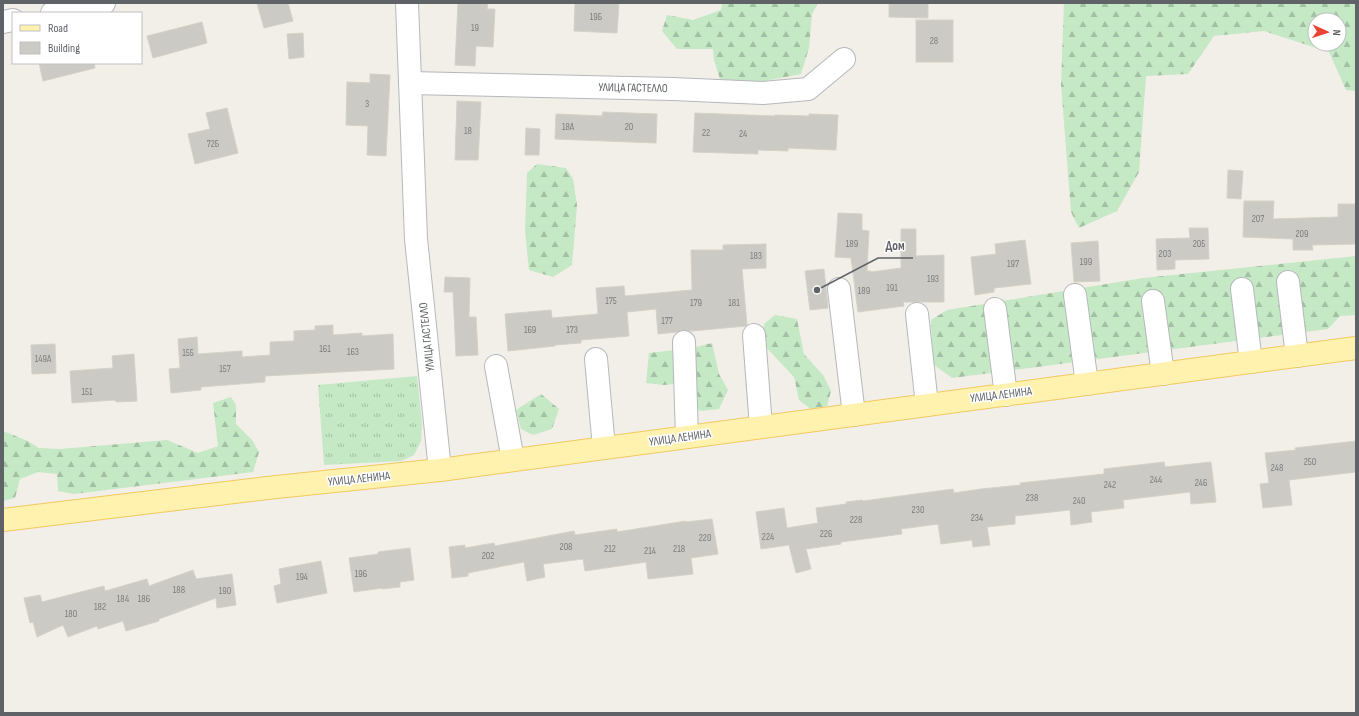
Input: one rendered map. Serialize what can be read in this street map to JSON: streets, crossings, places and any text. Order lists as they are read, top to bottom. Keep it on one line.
{"streets":{"main road":["УЛИЦА ЛЕНИНА"],"street":["УЛИЦА ГАСТЕЛЛО"]},"crossings":[["УЛИЦА ГАСТЕЛЛО","УЛИЦА ЛЕНИНА"]],"places":["Дом"],"house_numbers":["19Б","19","28","3","18А","20","18","22","24","72Б","207","209","189","205","203","183","199","197","193","191","189","175","179","181","177","169","173","161","163","155","149А","157","151","250","248","244","246","242","238","240","230","234","228","226","224","220","208","212","218","214","202","196","194","188","190","184","186","182","180"],"legend":["Road","Building"],"north":"right"}
